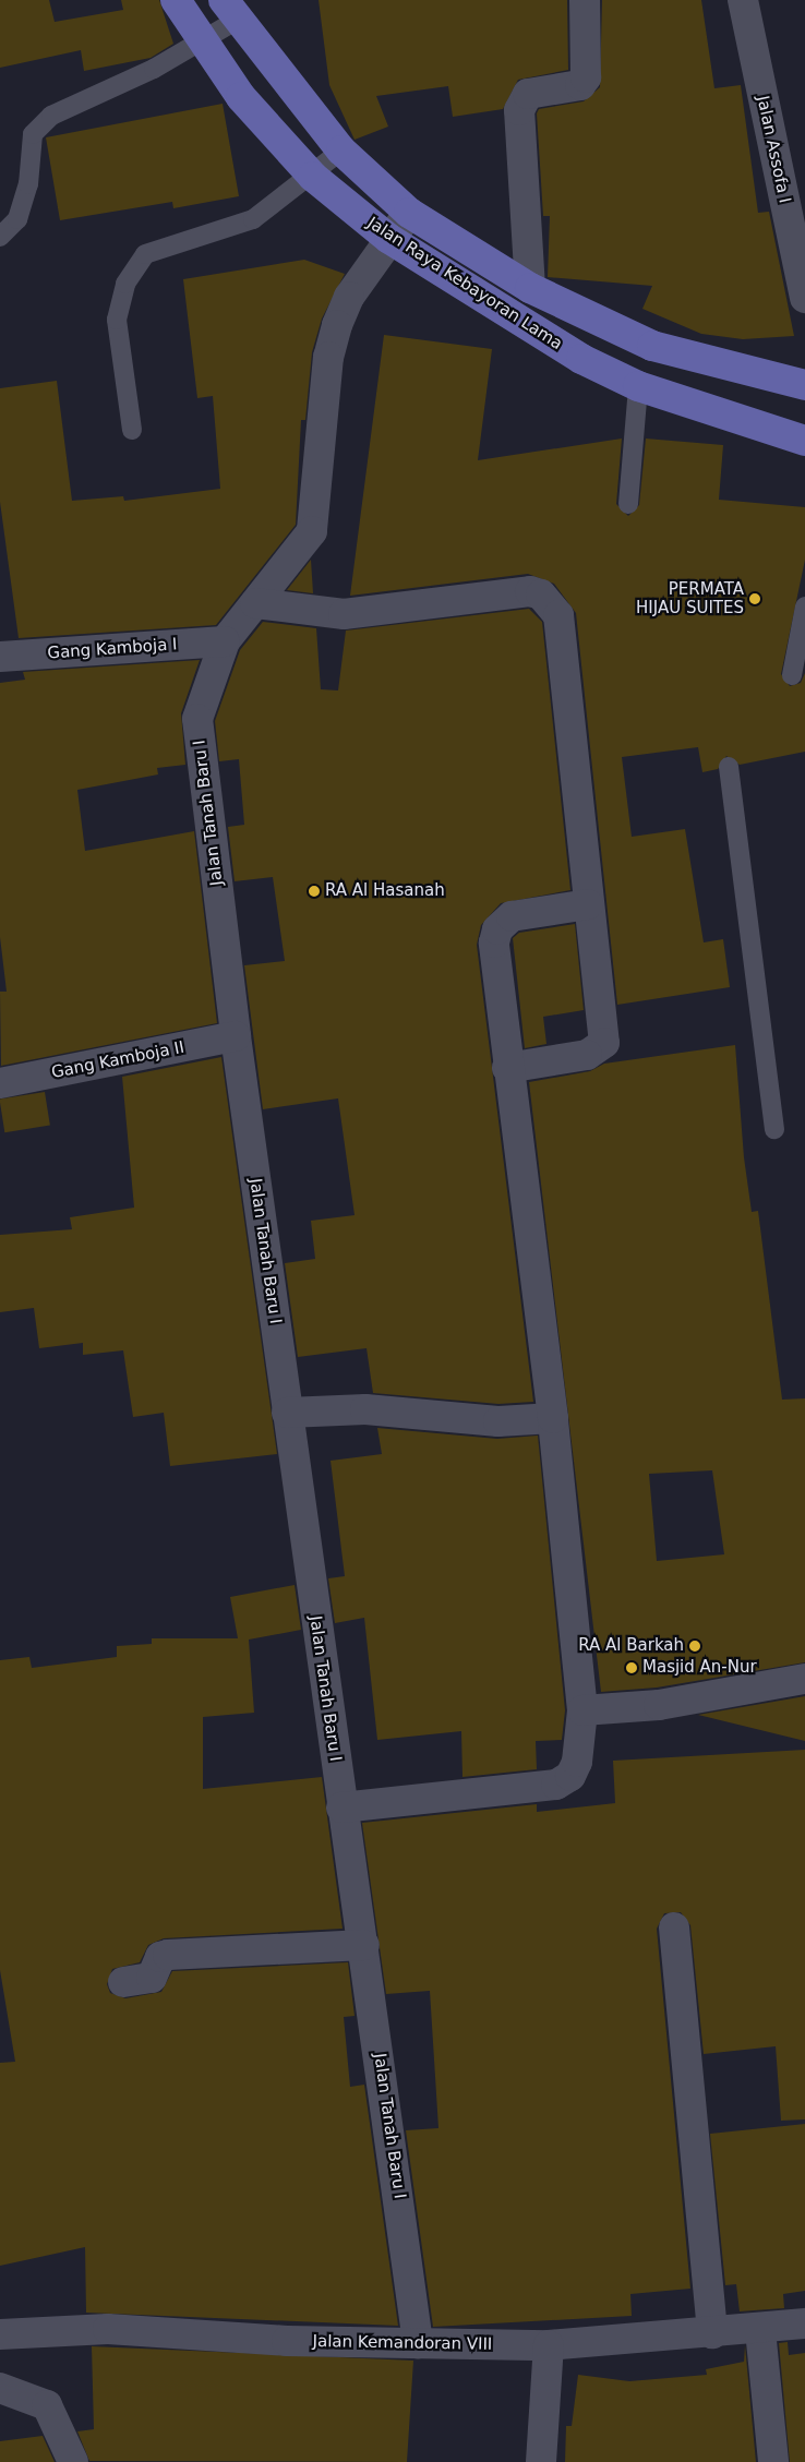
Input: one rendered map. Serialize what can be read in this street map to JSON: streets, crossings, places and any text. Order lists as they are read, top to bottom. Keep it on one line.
{"streets":{"main road":["Jalan Raya Kebayoran Lama"],"street":["Jalan Assofa I","Gang Kamboja I","Jalan Tanah Baru I","Gang Kamboja II","Jalan Kemandoran VIII"]},"crossings":[["Jalan Raya Kebayoran Lama","Jalan Tanah Baru I"],["Gang Kamboja I","Jalan Tanah Baru I"],["Jalan Tanah Baru I","Gang Kamboja II"],["Jalan Tanah Baru I","Jalan Kemandoran VIII"]],"places":["PERMATA HIJAU SUITES","RA Al Hasanah","RA Al Barkah","Masjid An-Nur"]}
